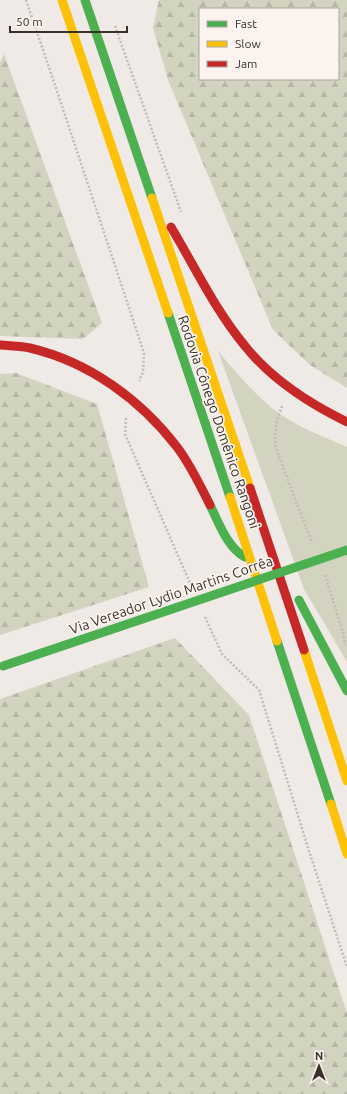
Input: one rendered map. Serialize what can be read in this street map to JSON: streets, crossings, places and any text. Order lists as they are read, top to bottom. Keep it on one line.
{"streets":{"main road":["Rodovia Cônego Domênico Rangoni","Via Vereador Lydio Martins Corrêa"]},"legend":["Fast","Slow","Jam"],"scale_bar":"50 m","north":"top"}
